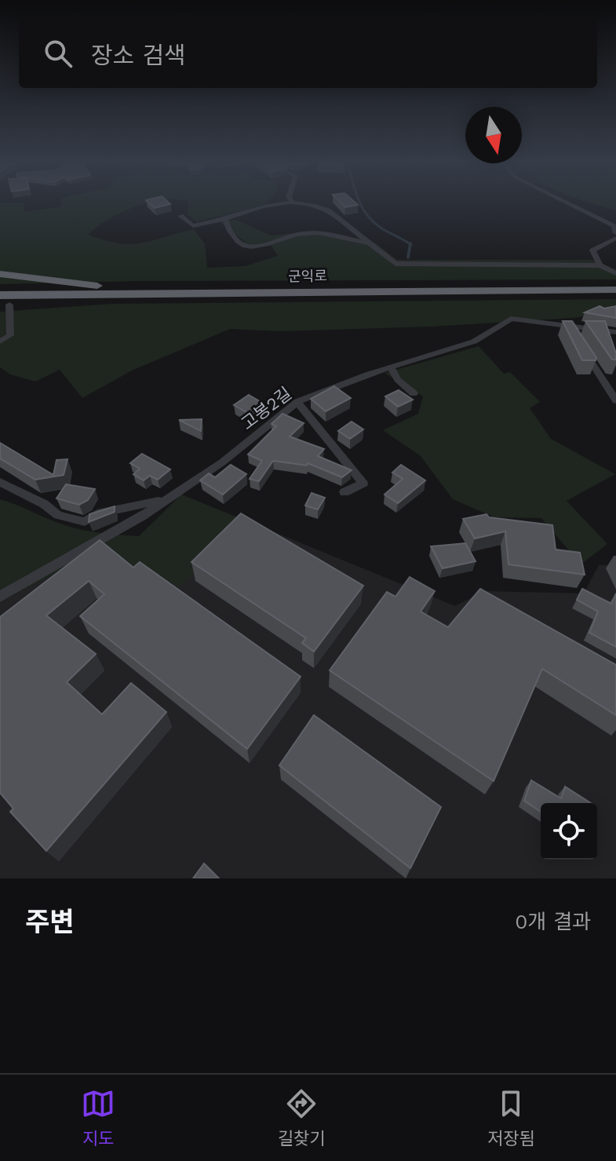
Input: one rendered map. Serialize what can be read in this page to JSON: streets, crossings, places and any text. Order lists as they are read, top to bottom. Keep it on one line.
{"streets":{"highway":["군익로"],"street":["고봉2길"]},"north":"bottom","page":{"search":"장소 검색","heading":["주변","0개 결과"],"nav":["지도","길찾기","저장됨"]}}
